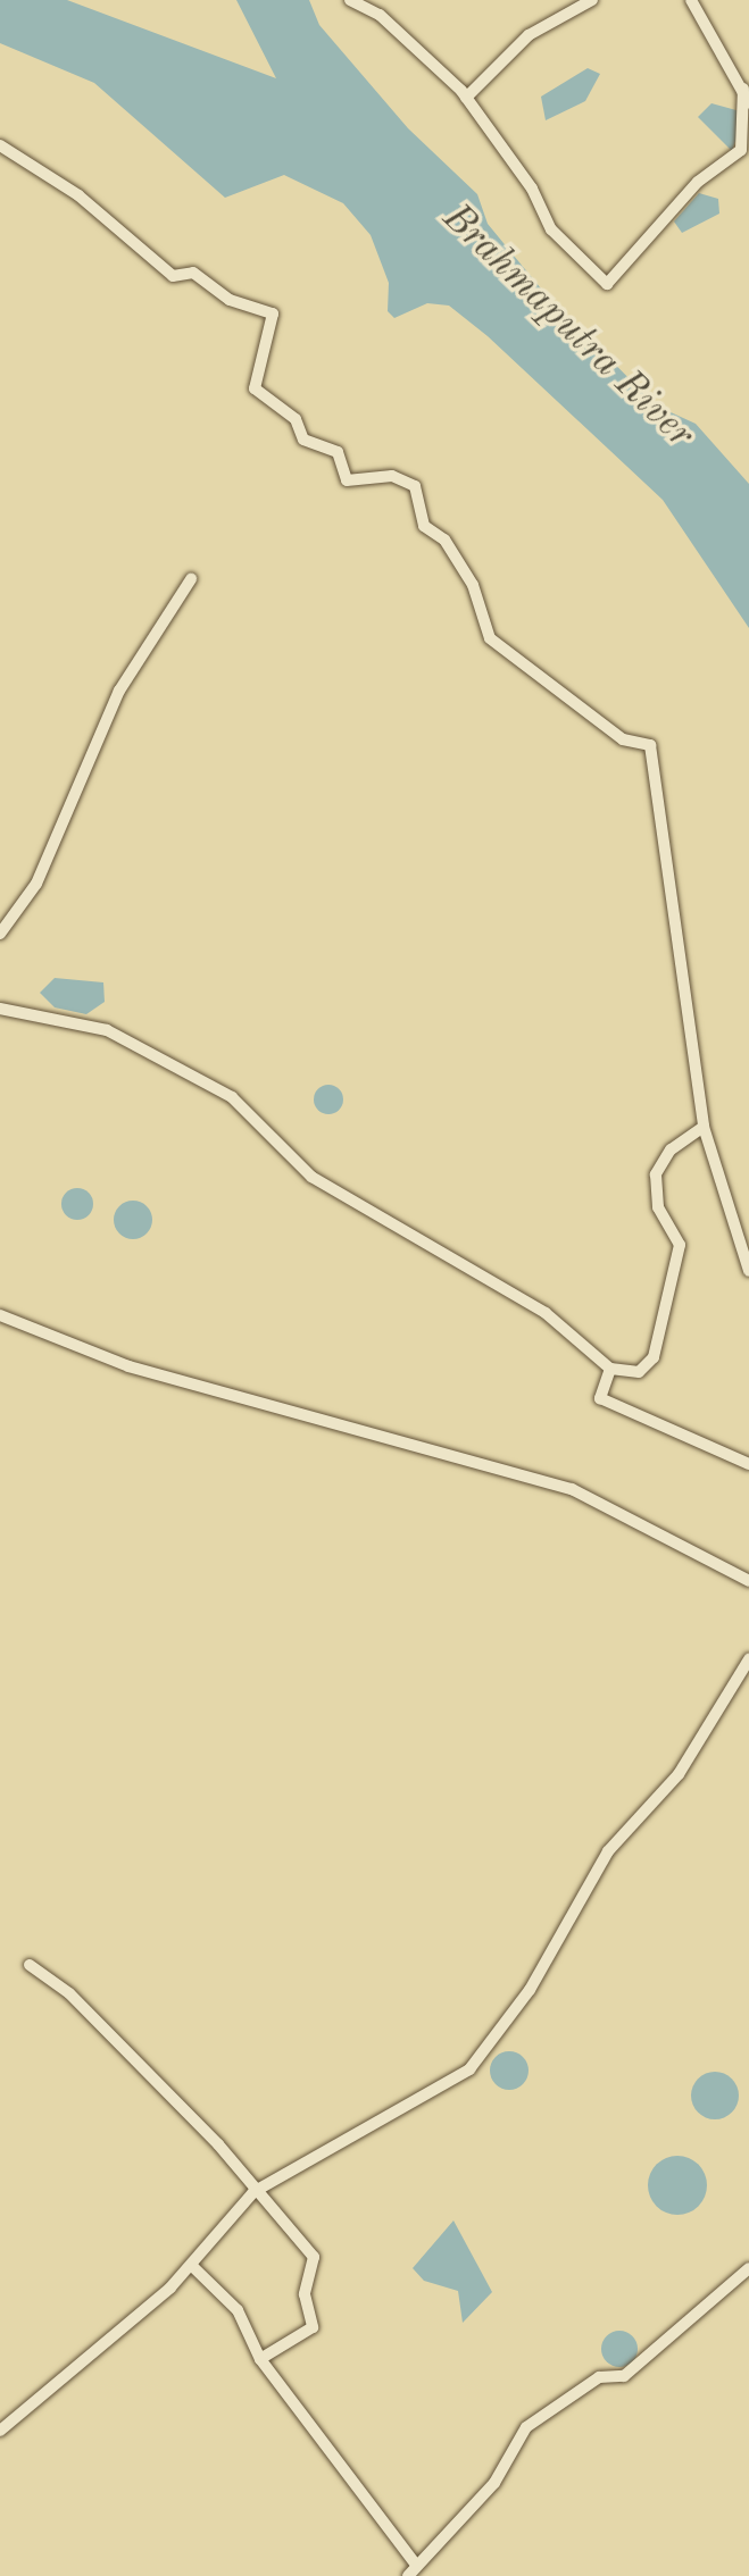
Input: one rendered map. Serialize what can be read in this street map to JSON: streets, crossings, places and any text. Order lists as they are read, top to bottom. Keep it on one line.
{"water":["Brahmaputra River"]}
